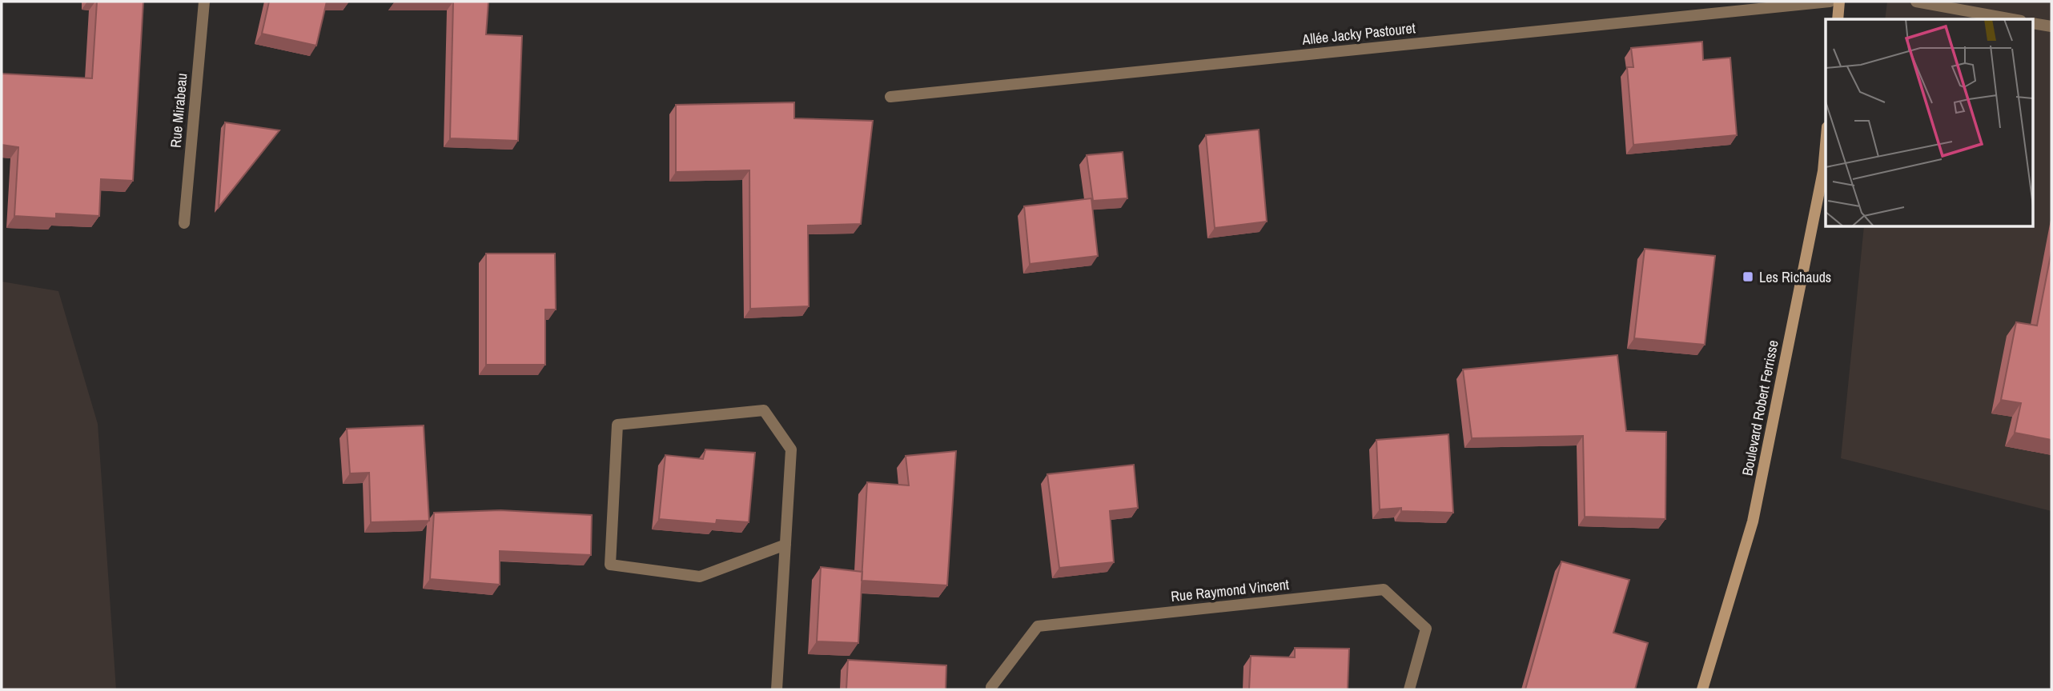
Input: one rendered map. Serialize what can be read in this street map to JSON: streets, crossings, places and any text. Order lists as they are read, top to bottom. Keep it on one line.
{"streets":{"street":["Allée Jacky Pastouret","Rue Mirabeau","Boulevard Robert Ferrisse","Rue Raymond Vincent"]},"places":{"transit":["Les Richauds"]}}
